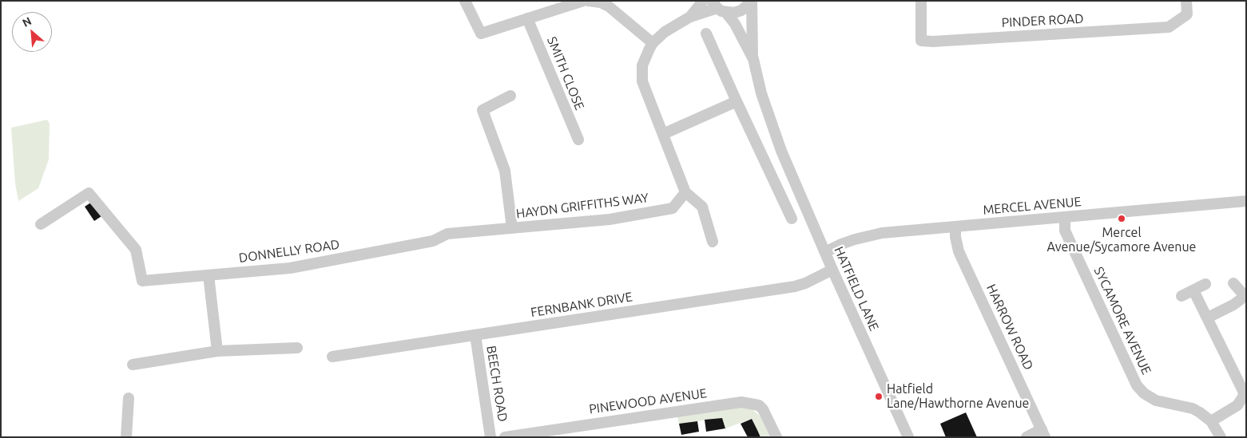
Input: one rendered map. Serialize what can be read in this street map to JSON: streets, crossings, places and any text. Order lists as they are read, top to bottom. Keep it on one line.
{"streets":{"street":["PINDER ROAD","SMITH CLOSE","HAYDN GRIFFITHS WAY","MERCEL AVENUE","DONNELLY ROAD","HATFIELD LANE","FERNBANK DRIVE","SYCAMORE AVENUE","HARROW ROAD","BEECH ROAD","PINEWOOD AVENUE"]},"crossings":[["HAYDN GRIFFITHS WAY","DONNELLY ROAD"],["MERCEL AVENUE","HATFIELD LANE"],["MERCEL AVENUE","SYCAMORE AVENUE"],["MERCEL AVENUE","HARROW ROAD"],["HATFIELD LANE","FERNBANK DRIVE"],["FERNBANK DRIVE","BEECH ROAD"]],"places":["Mercel Avenue/Sycamore Avenue","Hatfield Lane/Hawthorne Avenue"],"north":"top left"}
